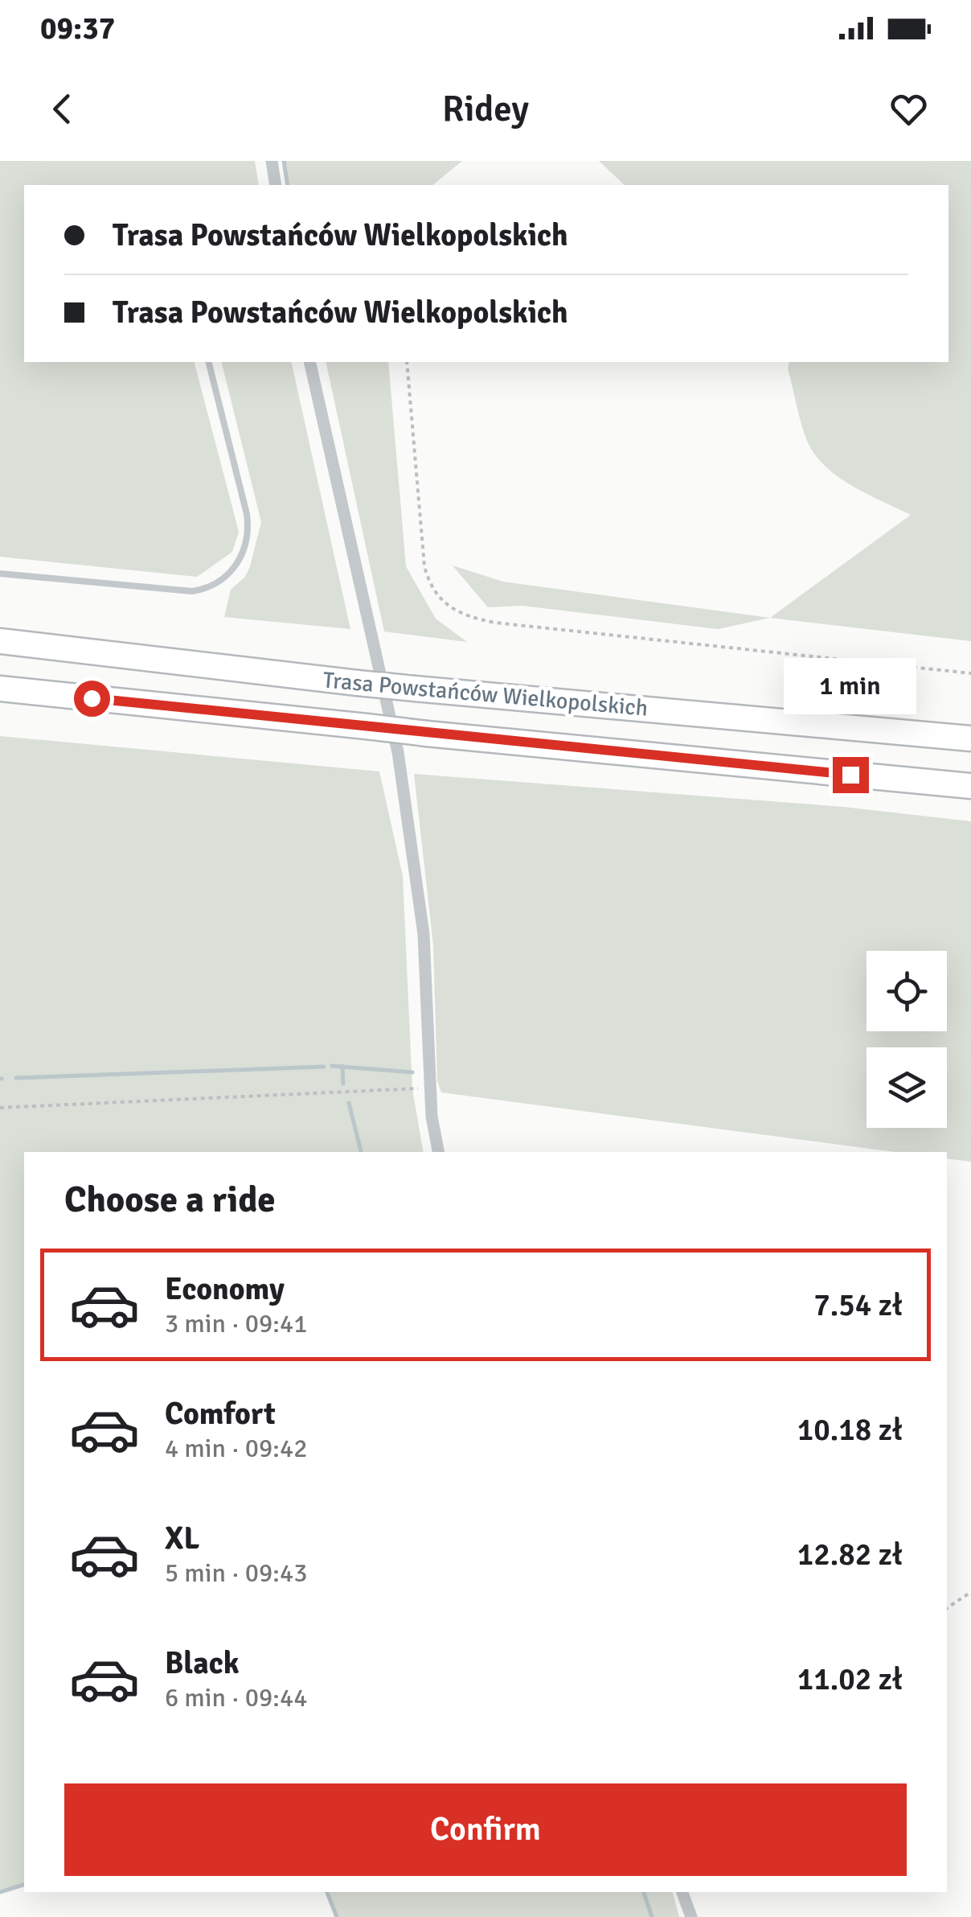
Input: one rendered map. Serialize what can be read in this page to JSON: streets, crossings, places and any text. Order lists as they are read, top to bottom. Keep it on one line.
{"streets":{"highway":["Trasa Powstańców Wielkopolskich"]},"page":{"status":"09:37","header":"Ridey","banner":["Trasa Powstańców Wielkopolskich","Trasa Powstańców Wielkopolskich"],"bubble":"1 min","heading":"Choose a ride","list":[{"name":"Economy","note":"3 min · 09:41","value":"7.54 zł"},{"name":"Comfort","note":"4 min · 09:42","value":"10.18 zł"},{"name":"XL","note":"5 min · 09:43","value":"12.82 zł"},{"name":"Black","note":"6 min · 09:44","value":"11.02 zł"}],"buttons":"Confirm"}}
